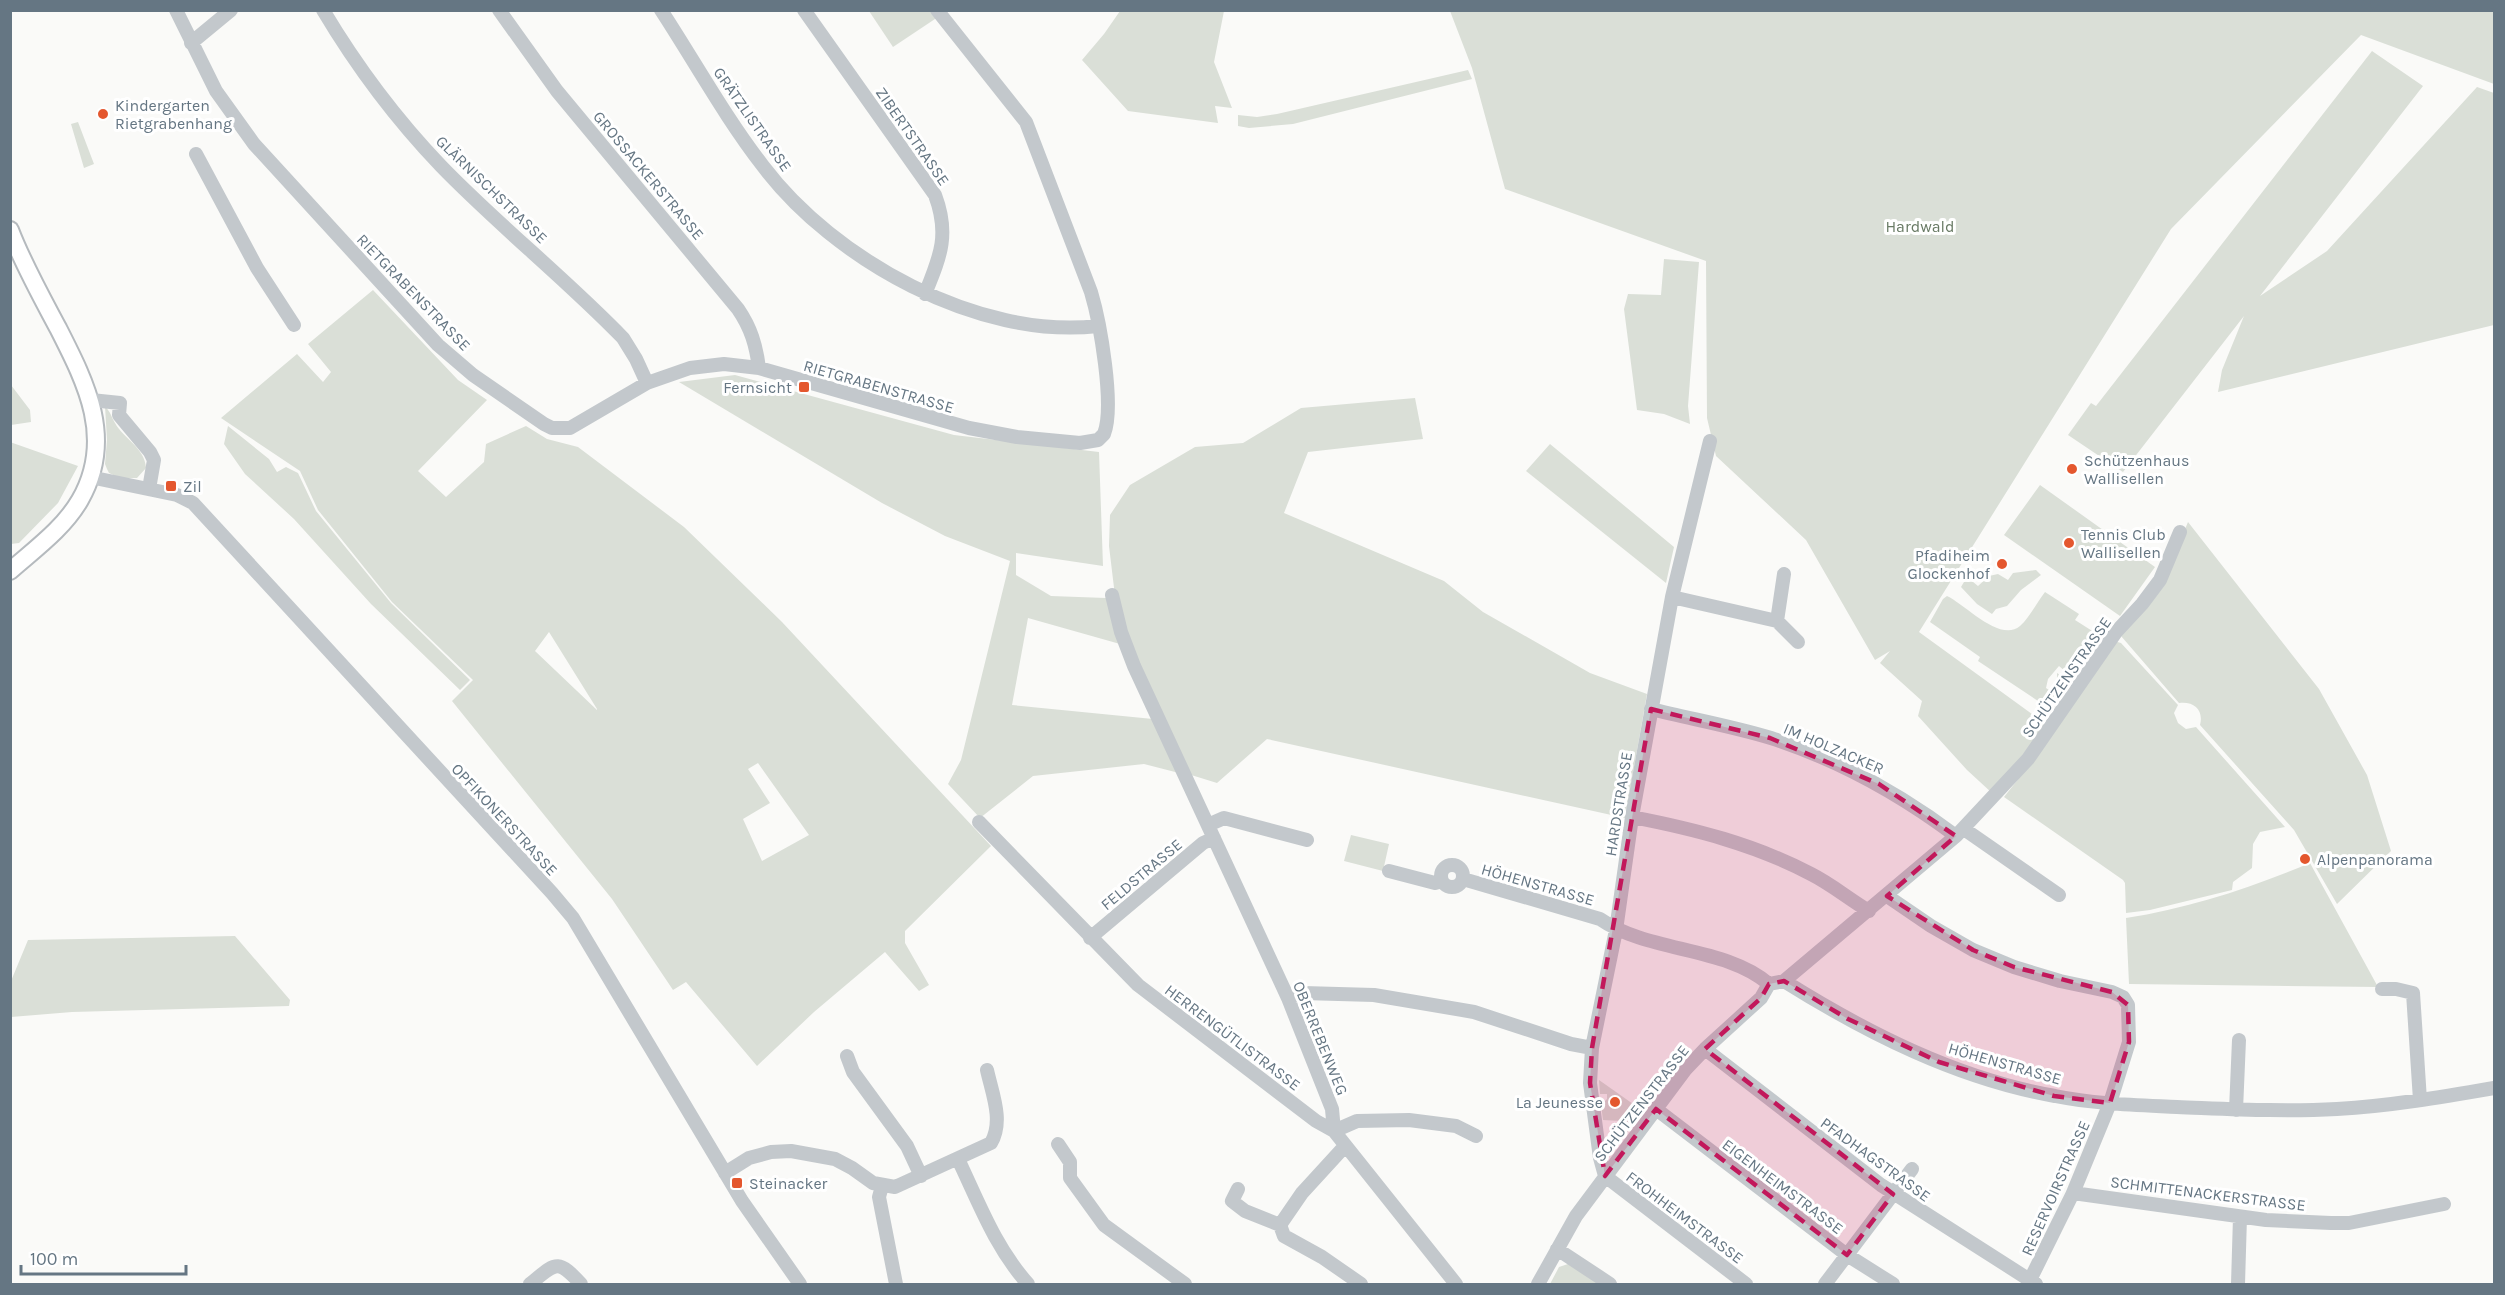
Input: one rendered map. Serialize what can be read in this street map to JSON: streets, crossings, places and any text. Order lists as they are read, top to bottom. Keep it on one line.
{"streets":{"street":["GRÄTZLISTRASSE","ZIBERTSTRASSE","GROSSACKERSTRASSE","GLÄRNISCHSTRASSE","RIETGRABENSTRASSE","SCHÜTZENSTRASSE","IM HOLZACKER","HARDSTRASSE","OPFIKONERSTRASSE","FELDSTRASSE","HÖHENSTRASSE","HERRENGÜTLISTRASSE","OBERREBENWEG","PFADHAGSTRASSE","EIGENHEIMSTRASSE","RESERVOIRSTRASSE","SCHMITTENACKERSTRASSE","FROHHEIMSTRASSE"]},"crossings":[["GRÄTZLISTRASSE","ZIBERTSTRASSE"],["GRÄTZLISTRASSE","RIETGRABENSTRASSE"],["GROSSACKERSTRASSE","RIETGRABENSTRASSE"],["GLÄRNISCHSTRASSE","RIETGRABENSTRASSE"],["SCHÜTZENSTRASSE","IM HOLZACKER"],["SCHÜTZENSTRASSE","HARDSTRASSE"],["SCHÜTZENSTRASSE","HÖHENSTRASSE"],["SCHÜTZENSTRASSE","PFADHAGSTRASSE"],["SCHÜTZENSTRASSE","EIGENHEIMSTRASSE"],["SCHÜTZENSTRASSE","RESERVOIRSTRASSE"],["SCHÜTZENSTRASSE","FROHHEIMSTRASSE"],["IM HOLZACKER","HARDSTRASSE"],["HARDSTRASSE","HÖHENSTRASSE"],["HARDSTRASSE","FROHHEIMSTRASSE"],["FELDSTRASSE","HERRENGÜTLISTRASSE"],["FELDSTRASSE","OBERREBENWEG"],["HÖHENSTRASSE","RESERVOIRSTRASSE"],["HERRENGÜTLISTRASSE","OBERREBENWEG"],["PFADHAGSTRASSE","RESERVOIRSTRASSE"],["RESERVOIRSTRASSE","SCHMITTENACKERSTRASSE"]],"parks":["Hardwald"],"places":{"other":["Kindergarten Rietgrabenhang","Schützenhaus Wallisellen","Tennis Club Wallisellen","Pfadiheim Glockenhof","Alpenpanorama","La Jeunesse"],"transit":["Fernsicht","Zil","Steinacker"]},"scale_bar":"100 m"}
